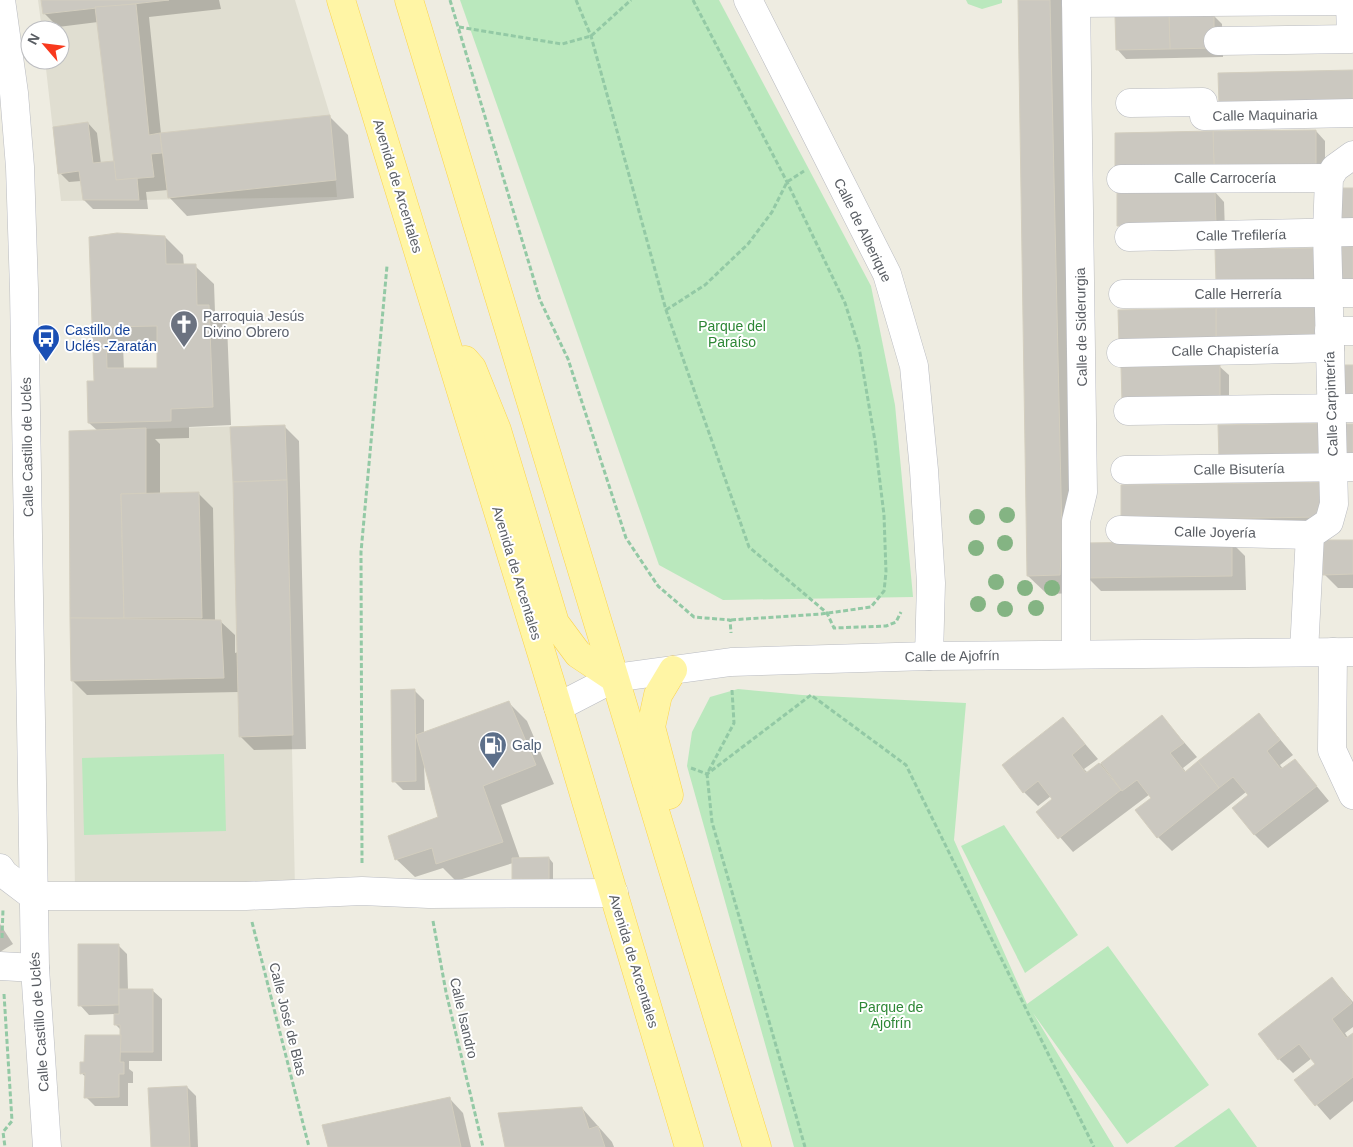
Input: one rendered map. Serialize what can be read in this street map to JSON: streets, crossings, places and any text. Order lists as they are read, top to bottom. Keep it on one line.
{"streets":{"main road":["Avenida de Arcentales"],"street":["Calle Maquinaria","Calle Carrocería","Calle de Alberique","Calle Trefilería","Calle Herrería","Calle de Siderurgia","Calle Chapistería","Calle Carpintería","Calle Castillo de Uclés","Calle Bisutería","Calle Joyería","Calle de Ajofrín"],"path":["Calle Isandro","Calle José de Blas"]},"crossings":[["Calle Carrocería","Calle Carpintería"],["Avenida de Arcentales","Calle de Ajofrín"],["Calle de Alberique","Calle de Ajofrín"],["Calle Trefilería","Calle Carpintería"],["Calle Herrería","Calle Carpintería"],["Calle de Siderurgia","Calle de Ajofrín"],["Calle Chapistería","Calle Carpintería"],["Calle Carpintería","Calle Bisutería"],["Calle Carpintería","Calle Joyería"],["Calle Carpintería","Calle de Ajofrín"]],"parks":["Parque del Paraíso","Parque de Ajofrín"],"places":{"church":["Parroquia Jesús Divino Obrero"],"bus stop":["Castillo de Uclés -Zaratán"],"fuel station":["Galp"]},"north":"top left"}
